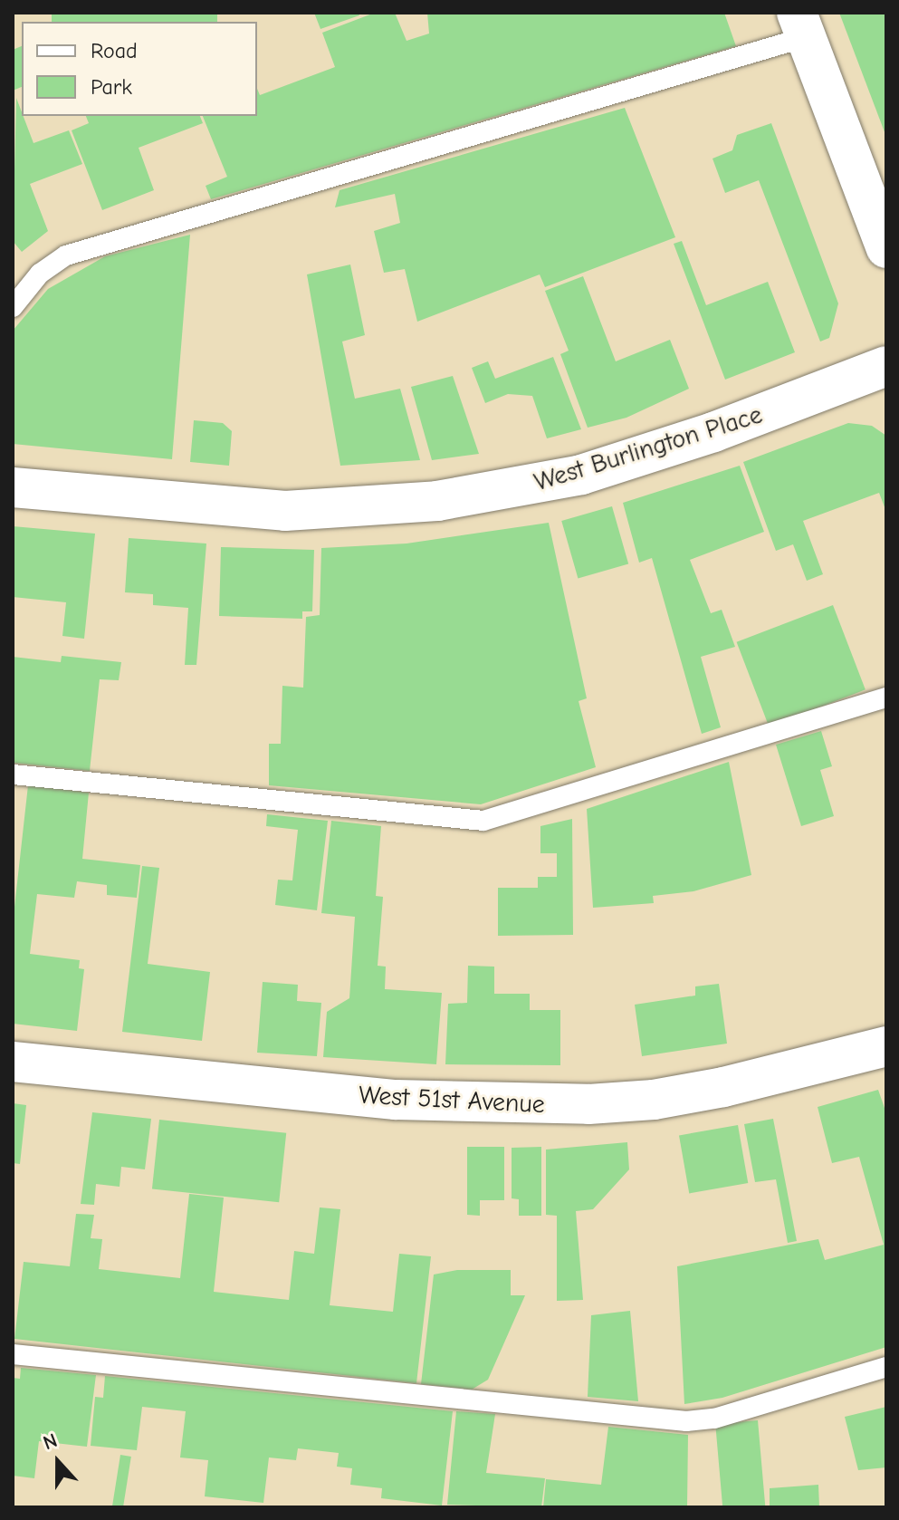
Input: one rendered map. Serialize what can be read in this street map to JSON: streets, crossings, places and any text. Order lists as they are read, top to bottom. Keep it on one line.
{"streets":{"street":["West Burlington Place","West 51st Avenue"]},"legend":["Road","Park"],"north":"top"}
